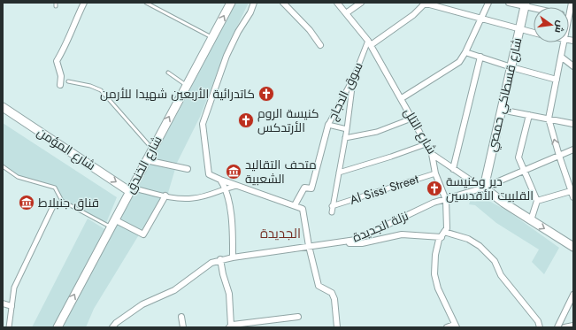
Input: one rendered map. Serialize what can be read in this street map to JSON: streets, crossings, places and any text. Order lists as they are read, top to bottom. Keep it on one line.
{"streets":{"main road":["شارع قسطاكي حمصي","شارع التلل","شارع المؤمن","شارع الخندق"],"street":["سوق الدجاج","Al Sissi Street","نزلة الجديدة"]},"crossings":[["سوق الدجاج","شارع التلل"],["سوق الدجاج","Al Sissi Street"],["شارع قسطاكي حمصي","شارع التلل"],["شارع قسطاكي حمصي","نزلة الجديدة"],["شارع التلل","نزلة الجديدة"],["شارع المؤمن","شارع الخندق"]],"one_way":["شارع المؤمن","شارع الخندق"],"districts":["الجديدة"],"places":{"church":["كاتدرائية الأربعين شهيدا للأرمن","كنيسة الروم الأرتدكس","دير وكنيسة القلبيت الأقدسين"],"museum":["متحف التقاليد الشعبية","قناق جنبلاط"]},"north":"right"}
